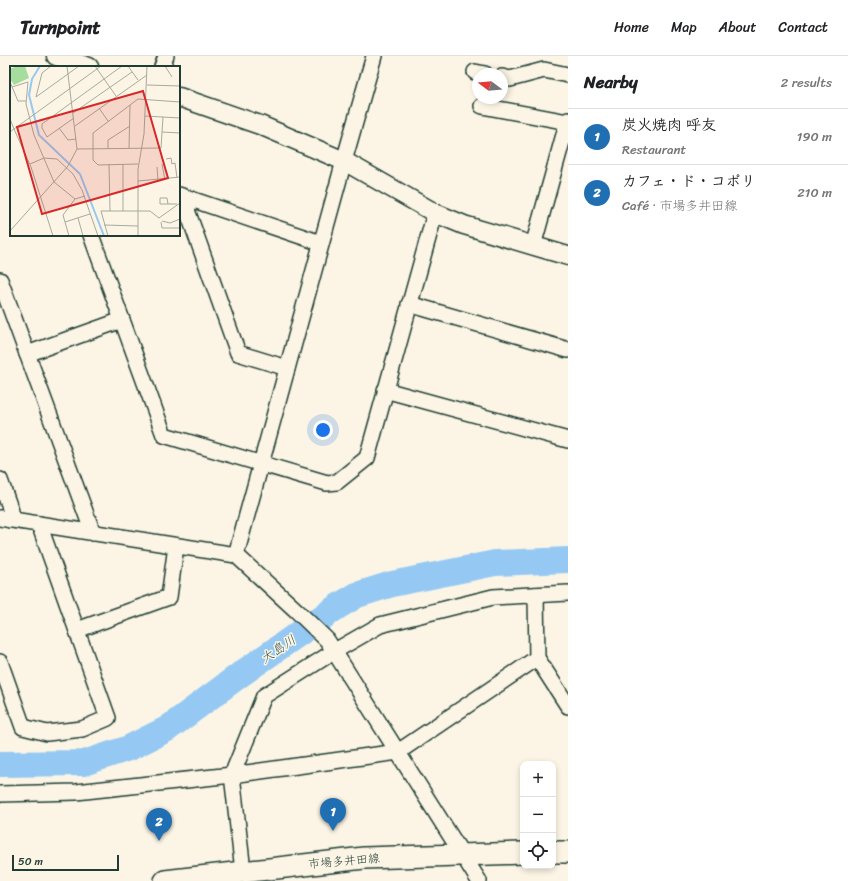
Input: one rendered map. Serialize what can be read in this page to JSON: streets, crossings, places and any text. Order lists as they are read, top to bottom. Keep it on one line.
{"streets":{"main road":["市場多井田線"]},"water":["大島川"],"scale_bar":"50 m","north":"left","page":{"header":"Turnpoint","nav":["Home","Map","About","Contact"],"heading":["Nearby","2 results"],"list":[{"mark":"1","name":"炭火焼肉 呼友","note":"Restaurant","value":"190 m"},{"mark":"2","name":"カフェ・ド・コポリ","note":"Café · 市場多井田線","value":"210 m"}],"map_buttons":["+","−"],"pins":["1","2"],"scale":"50 m"}}
